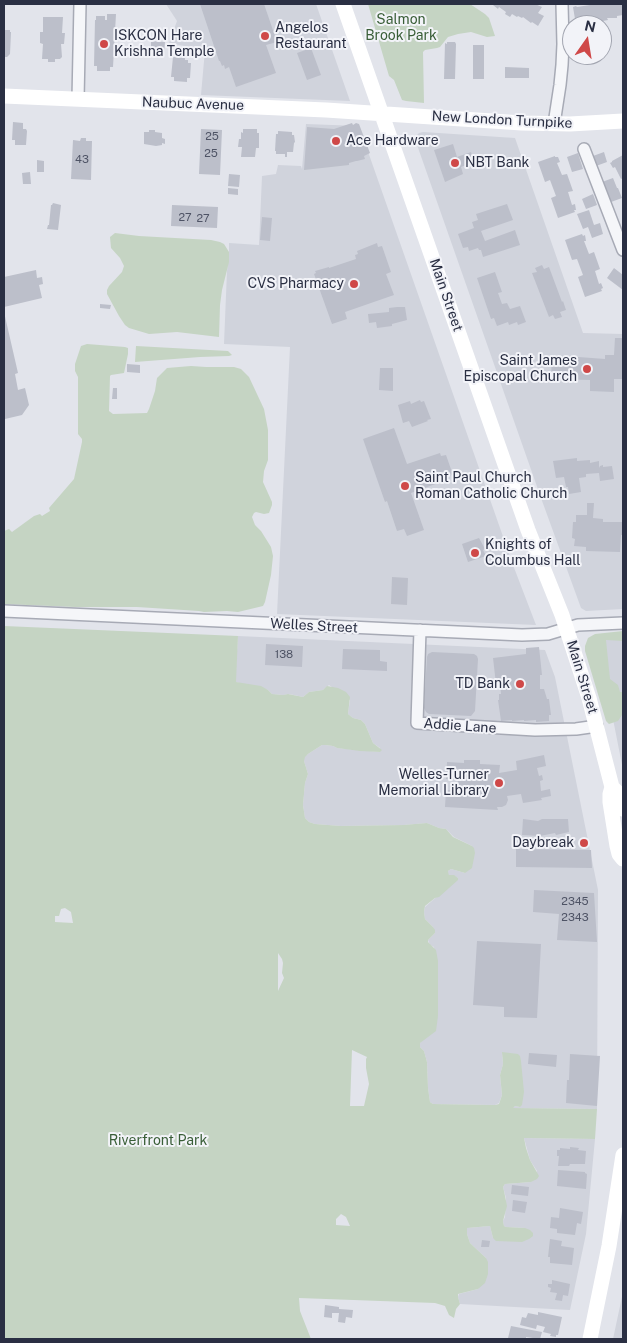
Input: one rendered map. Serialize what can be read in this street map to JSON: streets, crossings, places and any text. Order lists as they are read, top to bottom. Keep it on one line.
{"streets":{"main road":["Naubuc Avenue","New London Turnpike","Main Street"],"street":["Welles Street","Addie Lane"]},"crossings":[["Naubuc Avenue","New London Turnpike"],["Naubuc Avenue","Main Street"],["New London Turnpike","Main Street"],["Main Street","Welles Street"],["Main Street","Addie Lane"],["Welles Street","Addie Lane"]],"parks":["Salmon Brook Park","Riverfront Park"],"places":["Angelos Restaurant","ISKCON Hare Krishna Temple","Ace Hardware","NBT Bank","CVS Pharmacy","Saint James Episcopal Church","Saint Paul Church Roman Catholic Church","Knights of Columbus Hall","TD Bank","Welles-Turner Memorial Library","Daybreak"],"house_numbers":["25","25","43","27","27","138","2345","2343"],"north":"top"}
